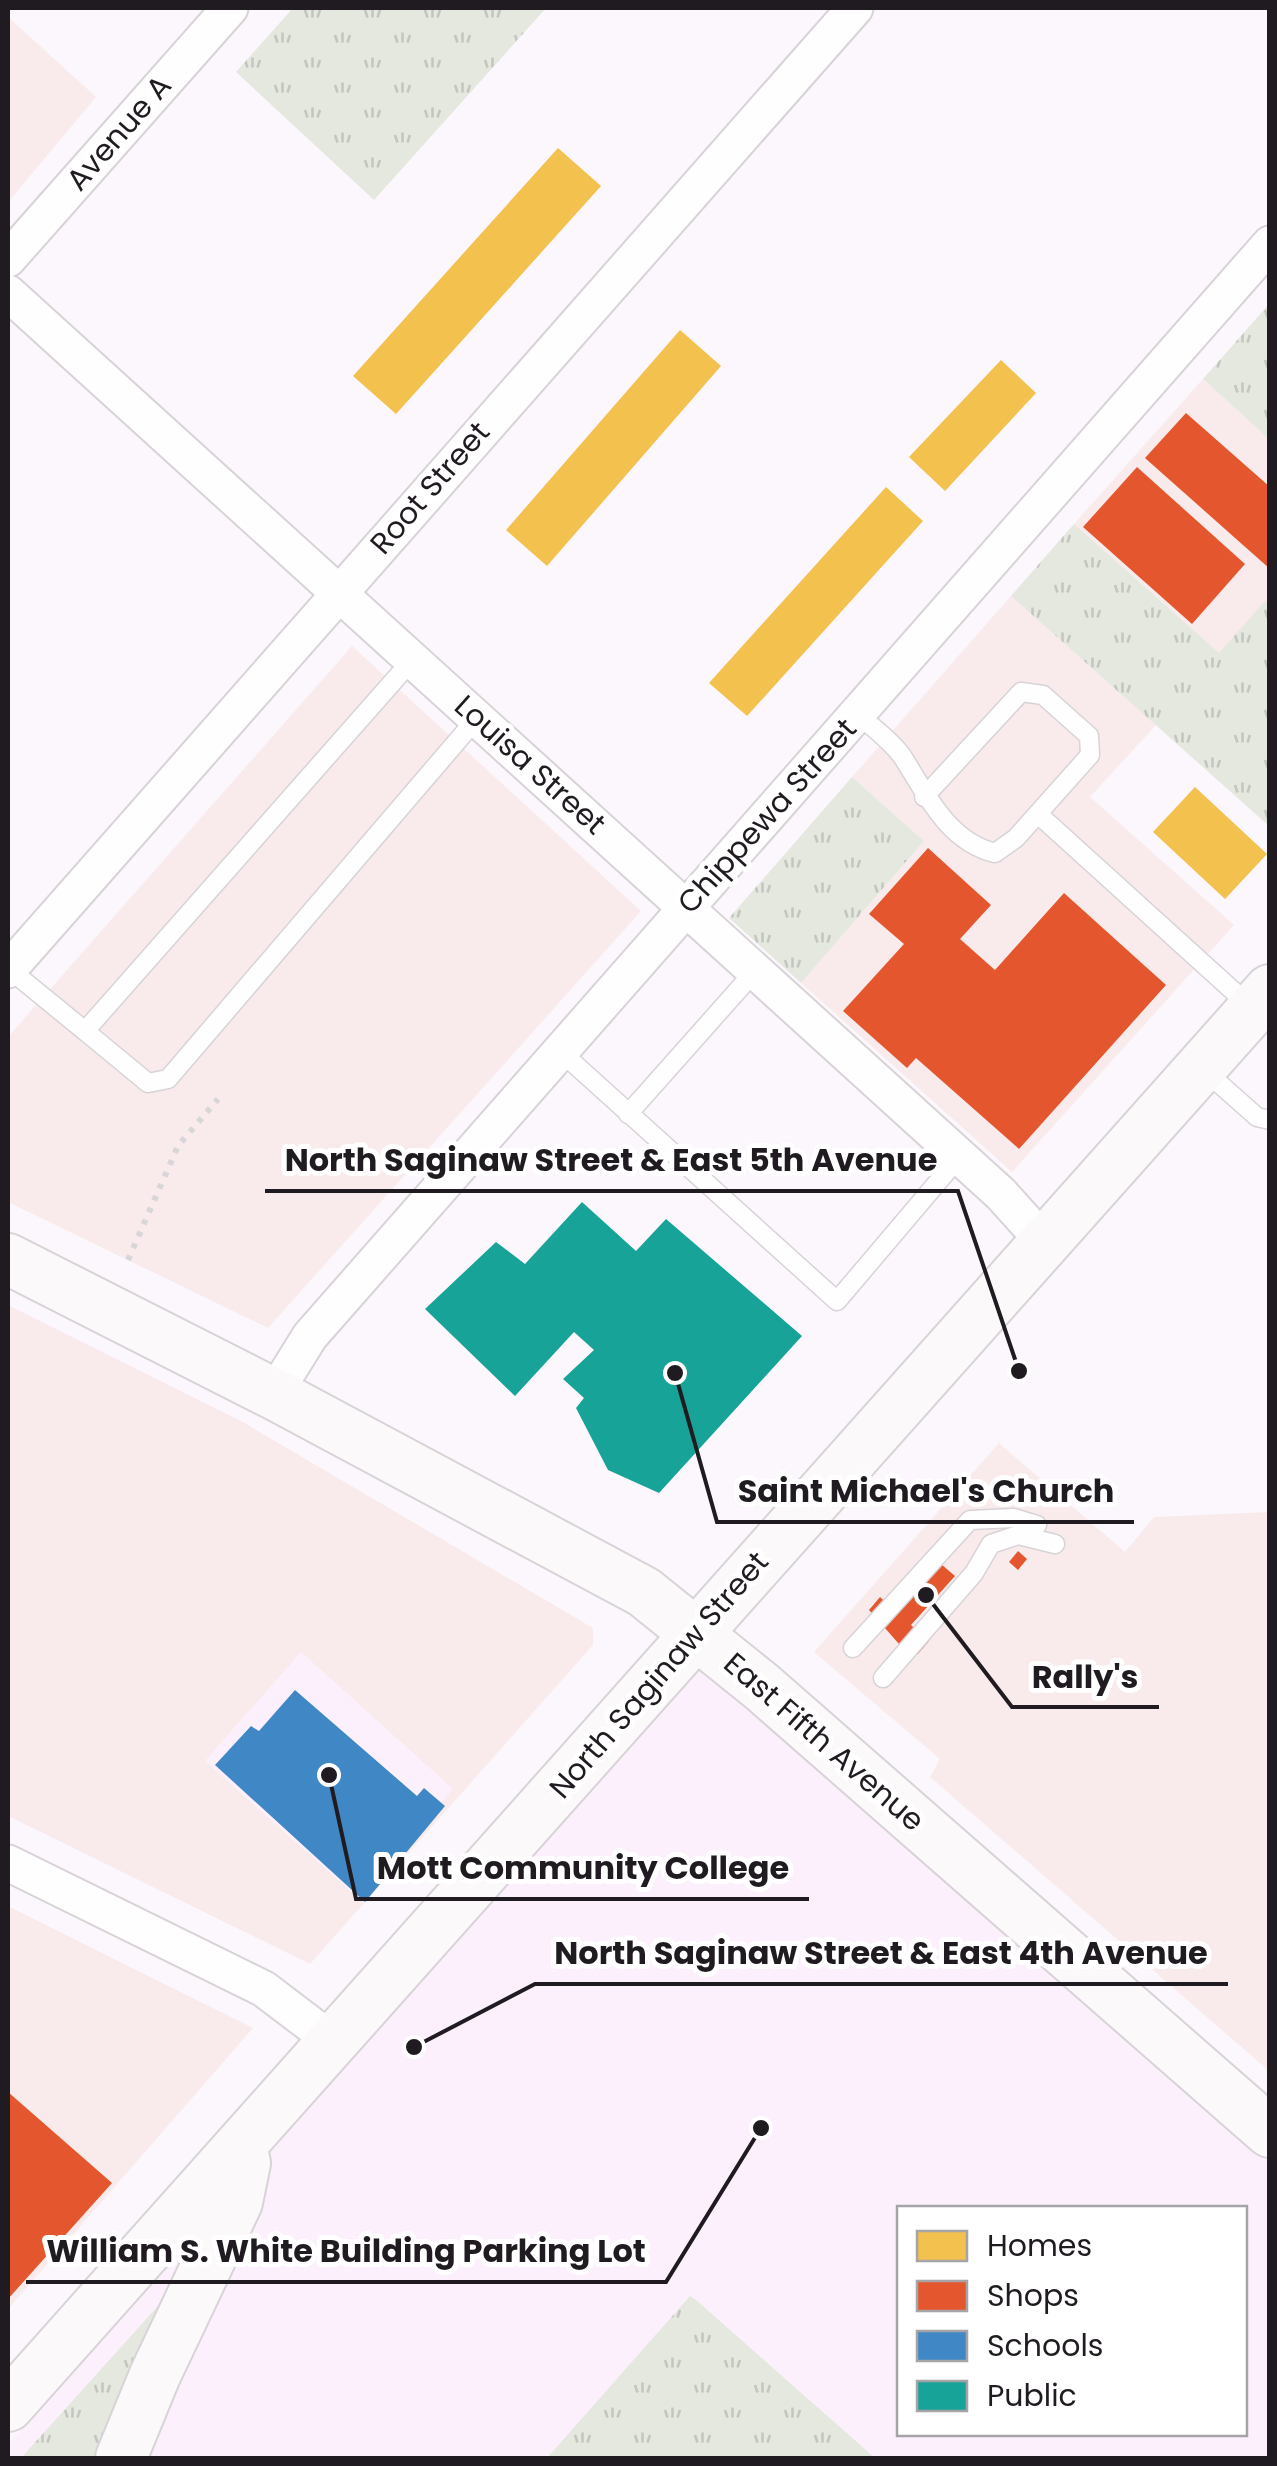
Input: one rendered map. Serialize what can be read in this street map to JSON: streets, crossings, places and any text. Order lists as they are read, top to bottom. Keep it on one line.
{"streets":{"main road":["North Saginaw Street","East Fifth Avenue"],"street":["Avenue A","Root Street","Louisa Street","Chippewa Street"]},"crossings":[["Root Street","Louisa Street"],["Louisa Street","Chippewa Street"],["Louisa Street","North Saginaw Street"],["Chippewa Street","East Fifth Avenue"],["North Saginaw Street","East Fifth Avenue"]],"places":["North Saginaw Street & East 5th Avenue","Saint Michael's Church","Rally's","Mott Community College","North Saginaw Street & East 4th Avenue","William S. White Building Parking Lot"],"legend":["Homes","Shops","Schools","Public"]}
